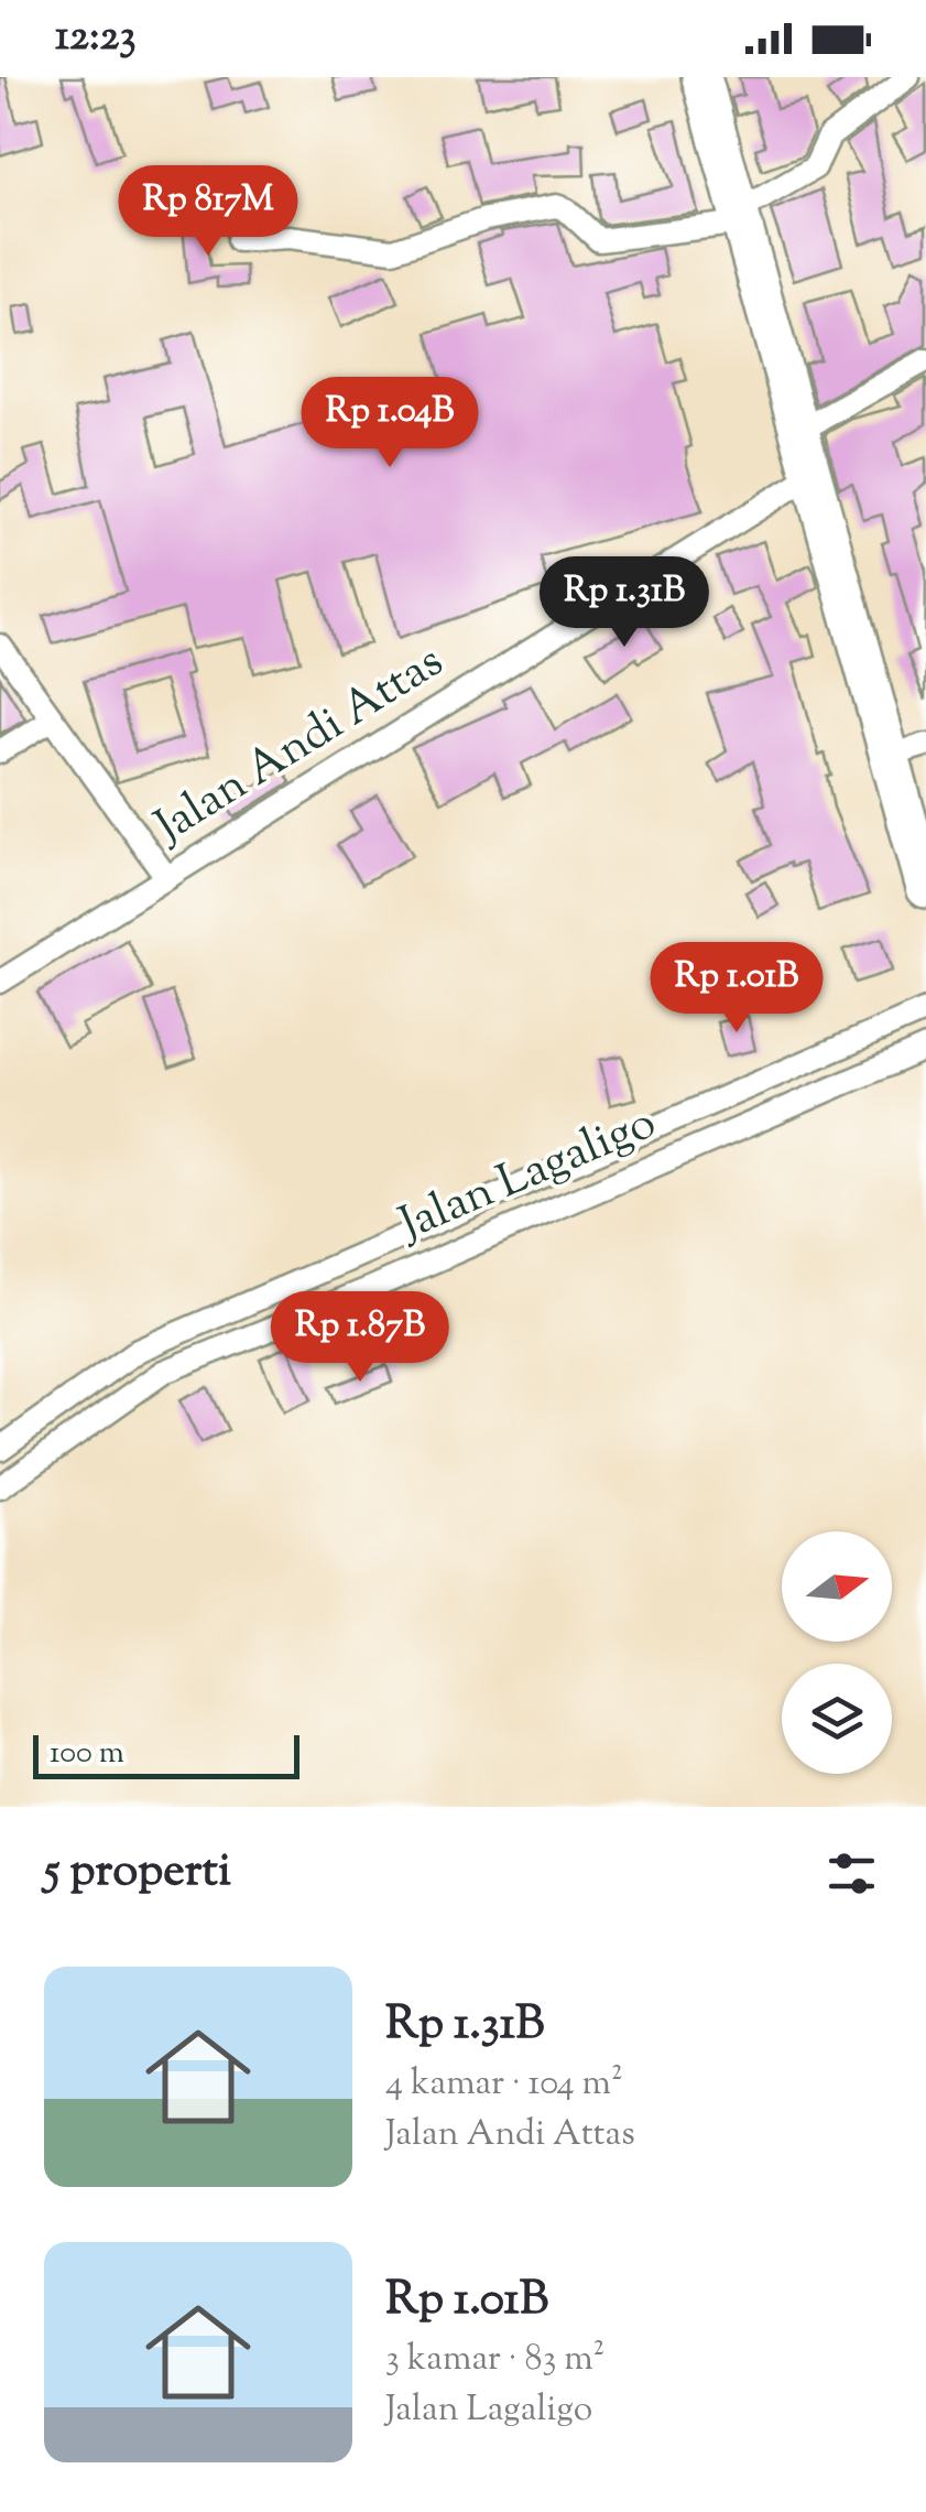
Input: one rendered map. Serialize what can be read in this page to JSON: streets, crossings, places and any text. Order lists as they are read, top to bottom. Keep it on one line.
{"streets":{"street":["Jalan Andi Attas","Jalan Lagaligo"]},"scale_bar":"100 m","north":"right","page":{"status":"12:23","price":["Rp 817M","Rp 1.04B","Rp 1.31B","Rp 1.01B","Rp 1.87B"],"scale":"100 m","heading":"5 properti","list":[{"name":"Rp 1.31B","note":"4 kamar · 104 m² · Jalan Andi Attas"},{"name":"Rp 1.01B","note":"3 kamar · 83 m² · Jalan Lagaligo"}]}}
